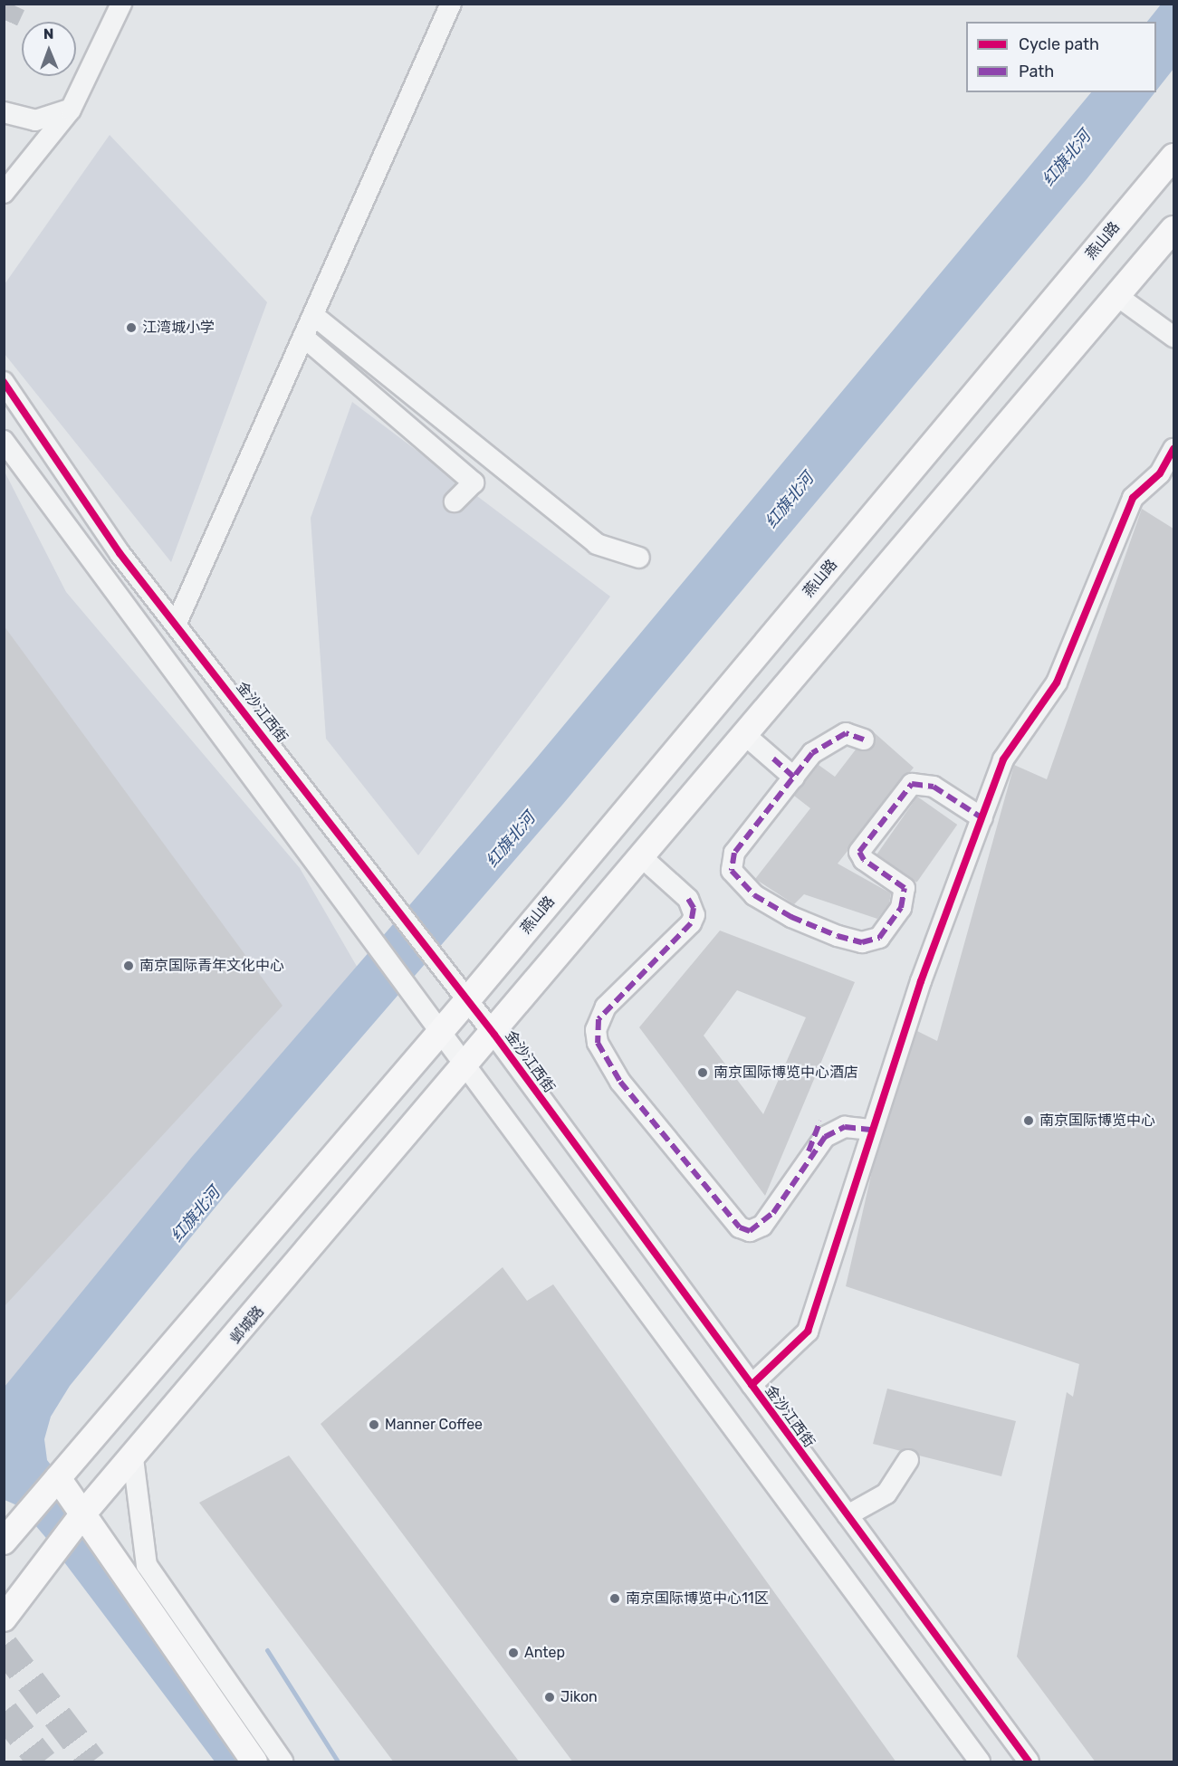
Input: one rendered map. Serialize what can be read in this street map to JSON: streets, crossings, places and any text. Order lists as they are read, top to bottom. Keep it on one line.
{"streets":{"main road":["燕山路","邺城路"],"street":["金沙江西街"]},"crossings":[["燕山路","金沙江西街"],["金沙江西街","邺城路"]],"water":["红旗北河"],"places":["江湾城小学","南京国际青年文化中心","南京国际博览中心酒店","南京国际博览中心","Manner Coffee","南京国际博览中心11区","Antep","Jikon"],"legend":["Cycle path","Path"],"north":"top"}
